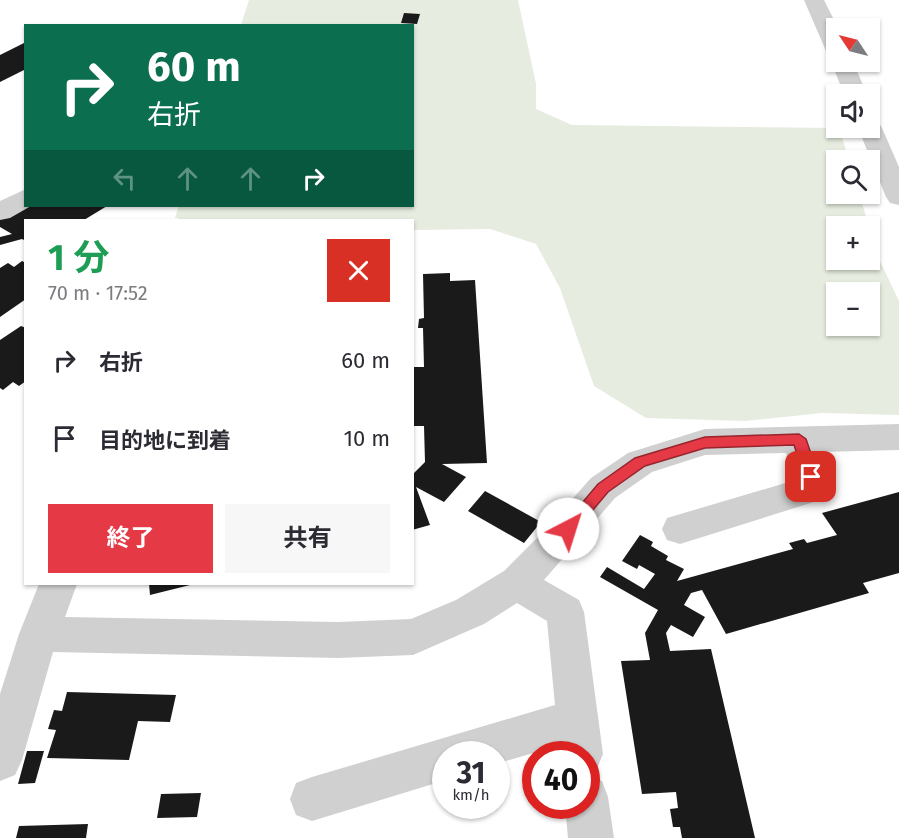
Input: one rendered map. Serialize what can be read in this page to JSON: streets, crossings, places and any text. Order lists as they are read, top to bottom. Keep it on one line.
{"north":"top left","page":{"map_buttons":["+","−"],"turn":["60 m","右折"],"heading":["1 分","70 m · 17:52"],"list":[{"name":"右折","value":"60 m"},{"name":"目的地に到着","value":"10 m"}],"buttons":["終了","共有"],"speed":"31 km/h","limit":"40"}}
